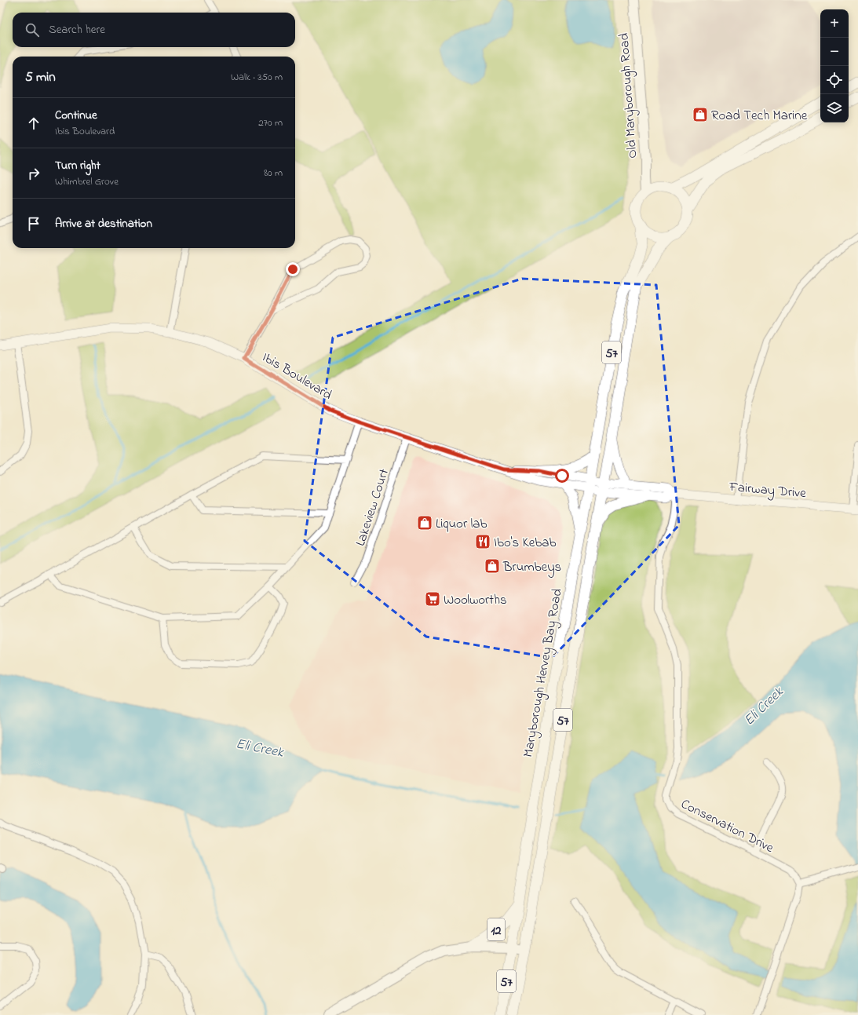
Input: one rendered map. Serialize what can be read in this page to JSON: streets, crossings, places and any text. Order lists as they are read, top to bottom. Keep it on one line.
{"streets":{"main road":["Old Maryborough Road","57","Maryborough Hervey Bay Road","12"],"street":["Ibis Boulevard","Fairway Drive","Lakeview Court","Conservation Drive"]},"crossings":[["Old Maryborough Road","57"],["Old Maryborough Road","Maryborough Hervey Bay Road"],["57","Fairway Drive"],["57","Maryborough Hervey Bay Road"],["57","12"],["Ibis Boulevard","Fairway Drive"],["Ibis Boulevard","Lakeview Court"],["Ibis Boulevard","Maryborough Hervey Bay Road"],["Fairway Drive","Maryborough Hervey Bay Road"],["Fairway Drive","Conservation Drive"],["Maryborough Hervey Bay Road","12"]],"water":["Eli Creek"],"places":{"shop":["Road Tech Marine","Liquor lab","Brumbeys"],"restaurant":["Ibo's Kebab"],"supermarket":["Woolworths"]},"page":{"map_buttons":["+","−"],"search":"Search here","heading":["5 min","Walk · 350 m"],"list":[["Continue","Ibis Boulevard","270 m"],["Turn right","Whimbrel Grove","80 m"],"Arrive at destination"]}}
